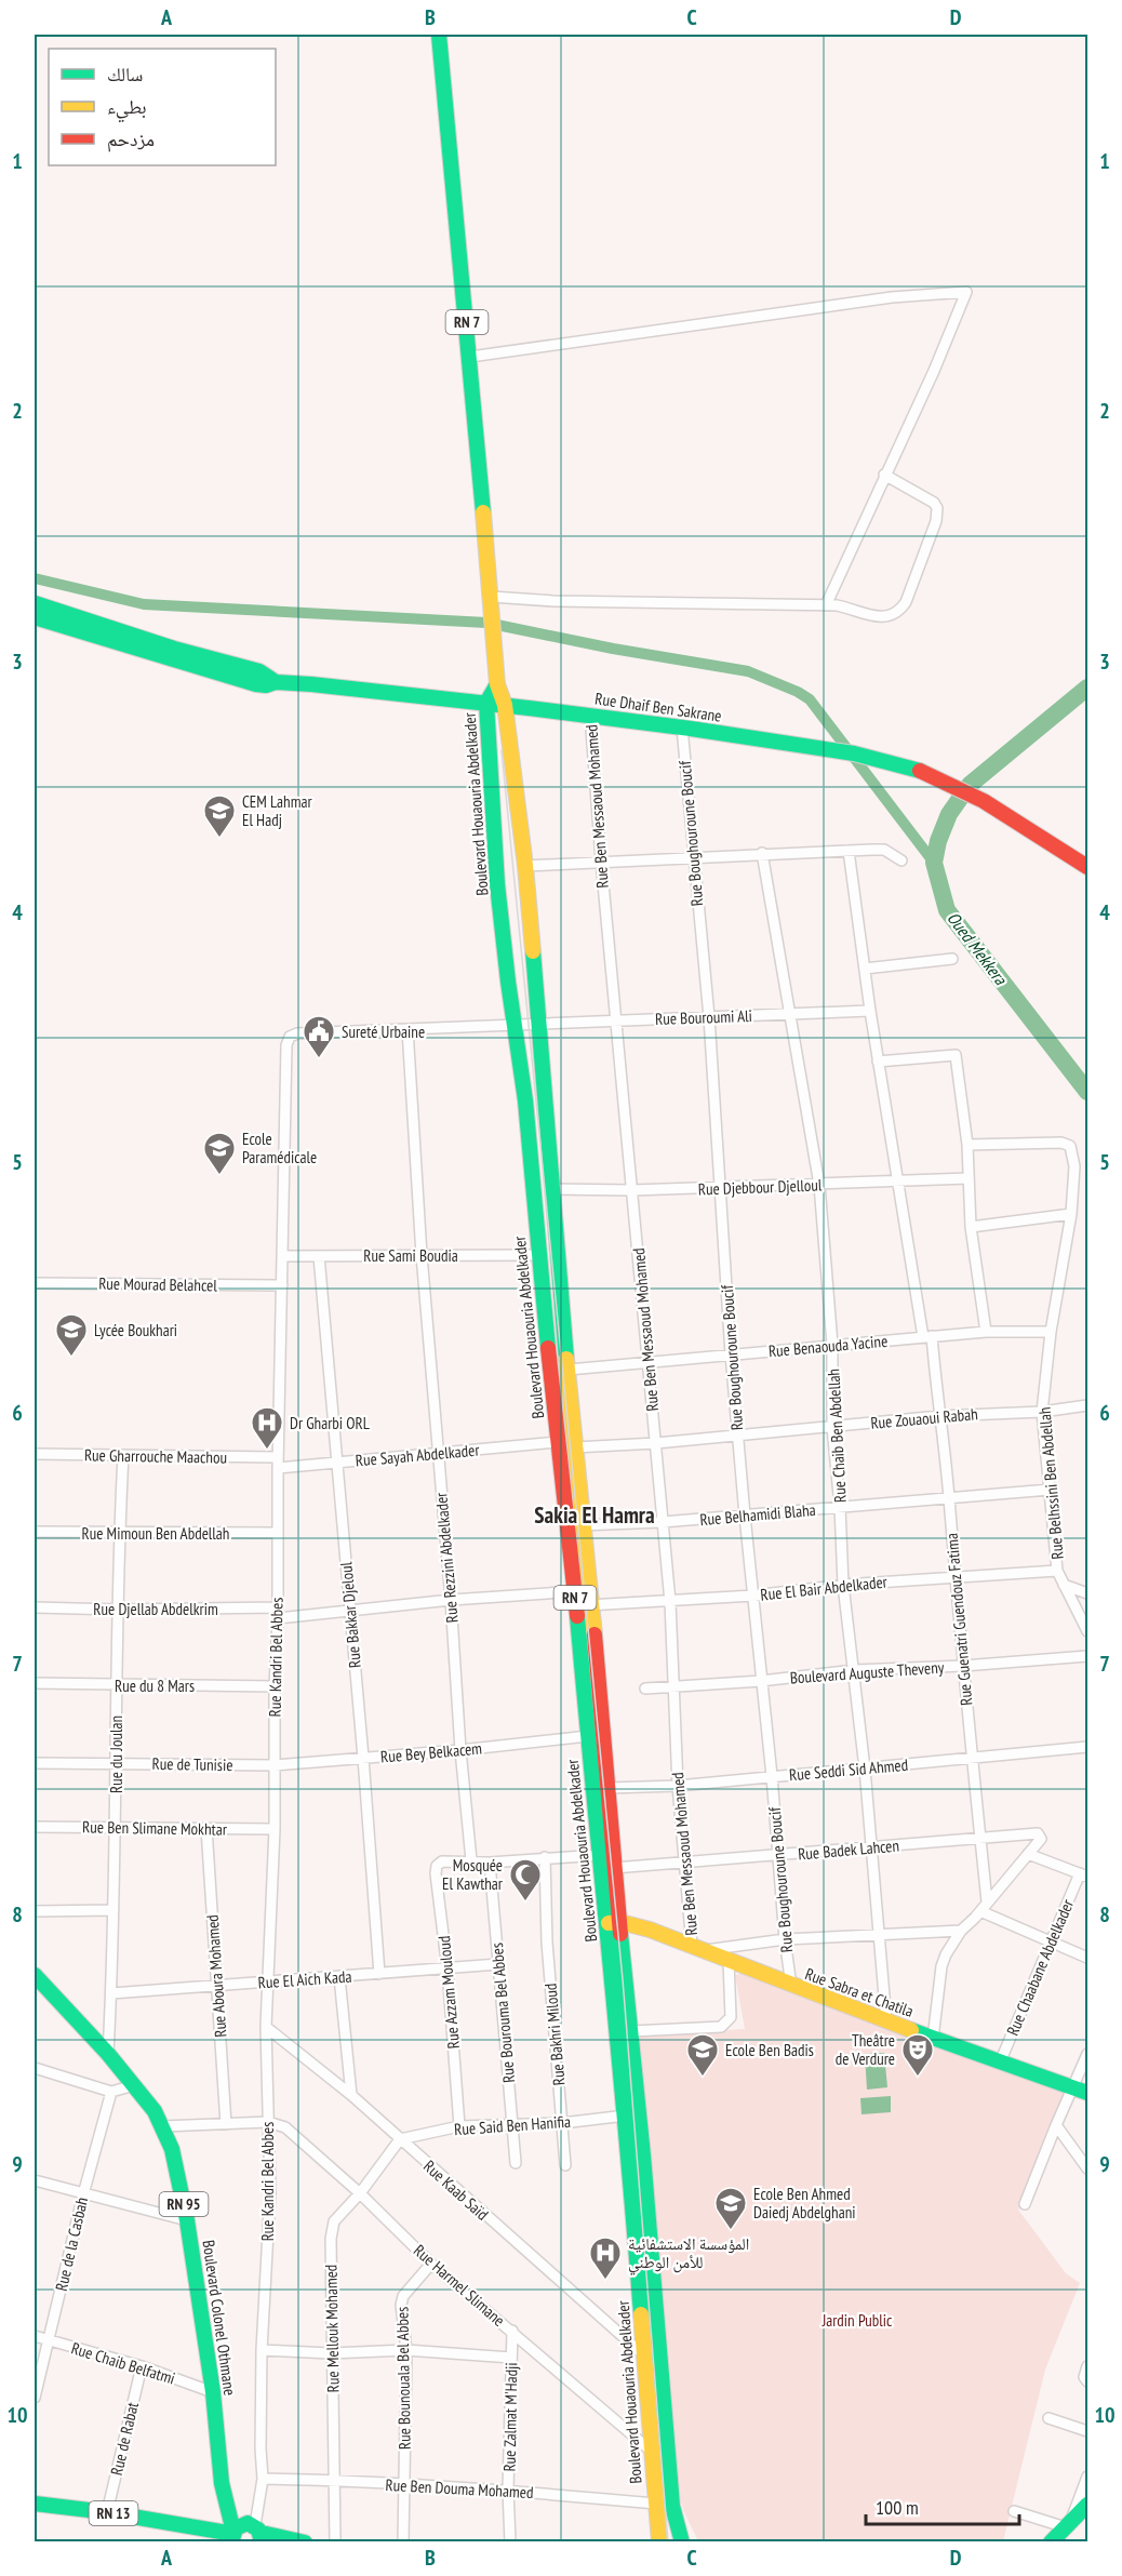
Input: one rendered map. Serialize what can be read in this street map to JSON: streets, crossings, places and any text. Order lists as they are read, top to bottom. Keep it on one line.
{"streets":{"main road":["RN 7","Rue Dhaif Ben Sakrane","Boulevard Houaouria Abdelkader","Rue Sabra et Chatila","RN 95","Boulevard Colonel Othmane","RN 13"],"street":["Rue Ben Messaoud Mohamed","Rue Boughouroune Boucif","Rue Bouroumi Ali","Rue Djebbour Djelloul","Rue Sami Boudia","Rue Mourad Belahcel","Rue Benaouda Yacine","Rue Zouaoui Rabah","Rue Chaib Ben Abdellah","Rue Sayah Abdelkader","Rue Gharrouche Maachou","Rue Belhssini Ben Abdellah","Rue Belhamidi Blaha","Rue Mimoun Ben Abdellah","Rue Rezzini Abdelkader","Rue El Bair Abdelkader","Rue Djellab Abdelkrim","Rue Bakkar Djeloul","Rue Guenatri Guendouz Fatima","Rue Kandri Bel Abbes","Boulevard Auguste Theveny","Rue du 8 Mars","Rue Bey Belkacem","Rue du Joulan","Rue de Tunisie","Rue Seddi Sid Ahmed","Rue Ben Slimane Mokhtar","Rue Badek Lahcen","Rue Chaabane Abdelkader","Rue Aboura Mohamed","Rue El Aich Kada","Rue Azzam Mouloud","Rue Bourouma Bel Abbes","Rue Bakhri Miloud","Rue Said Ben Hanifia","Rue Kaab Saïd","Rue de la Casbah","Rue Harmel Slimane","Rue Mellouk Mohamed","Rue Chaib Belfatmi","Rue Bounouala Bel Abbes","Rue Zalmat M'Hadji","Rue de Rabat","Rue Ben Douma Mohamed"]},"crossings":[["RN 7","Boulevard Houaouria Abdelkader"],["RN 7","Rue Ben Douma Mohamed"],["Rue Dhaif Ben Sakrane","Boulevard Houaouria Abdelkader"],["Rue Dhaif Ben Sakrane","Rue Ben Messaoud Mohamed"],["Rue Dhaif Ben Sakrane","Rue Boughouroune Boucif"],["Boulevard Houaouria Abdelkader","Rue Bouroumi Ali"],["Boulevard Houaouria Abdelkader","Rue Djebbour Djelloul"],["Boulevard Houaouria Abdelkader","Rue Sami Boudia"],["Boulevard Houaouria Abdelkader","Rue Benaouda Yacine"],["Boulevard Houaouria Abdelkader","Rue Zouaoui Rabah"],["Boulevard Houaouria Abdelkader","Rue Sayah Abdelkader"],["Boulevard Houaouria Abdelkader","Rue Belhamidi Blaha"],["Boulevard Houaouria Abdelkader","Rue El Bair Abdelkader"],["Boulevard Houaouria Abdelkader","Rue Djellab Abdelkrim"],["Boulevard Houaouria Abdelkader","Rue Kandri Bel Abbes"],["Boulevard Houaouria Abdelkader","Rue Bey Belkacem"],["Boulevard Houaouria Abdelkader","Rue Seddi Sid Ahmed"],["Boulevard Houaouria Abdelkader","Rue Badek Lahcen"],["Boulevard Houaouria Abdelkader","Rue Sabra et Chatila"],["Boulevard Houaouria Abdelkader","Rue Said Ben Hanifia"],["Boulevard Houaouria Abdelkader","Rue Kaab Saïd"],["Boulevard Houaouria Abdelkader","Rue Harmel Slimane"],["Boulevard Houaouria Abdelkader","Rue Ben Douma Mohamed"],["Rue Ben Messaoud Mohamed","Rue Bouroumi Ali"],["Rue Ben Messaoud Mohamed","Rue Djebbour Djelloul"],["Rue Ben Messaoud Mohamed","Rue Benaouda Yacine"],["Rue Ben Messaoud Mohamed","Rue Zouaoui Rabah"],["Rue Ben Messaoud Mohamed","Rue Belhamidi Blaha"],["Rue Ben Messaoud Mohamed","Rue El Bair Abdelkader"],["Rue Ben Messaoud Mohamed","Boulevard Auguste Theveny"],["Rue Ben Messaoud Mohamed","Rue Seddi Sid Ahmed"],["Rue Ben Messaoud Mohamed","Rue Badek Lahcen"],["Rue Ben Messaoud Mohamed","Rue Sabra et Chatila"],["Rue Boughouroune Boucif","Rue Bouroumi Ali"],["Rue Boughouroune Boucif","Rue Djebbour Djelloul"],["Rue Boughouroune Boucif","Rue Benaouda Yacine"],["Rue Boughouroune Boucif","Rue Zouaoui Rabah"],["Rue Boughouroune Boucif","Rue Belhamidi Blaha"],["Rue Boughouroune Boucif","Rue El Bair Abdelkader"],["Rue Boughouroune Boucif","Boulevard Auguste Theveny"],["Rue Boughouroune Boucif","Rue Seddi Sid Ahmed"],["Rue Boughouroune Boucif","Rue Badek Lahcen"],["Rue Boughouroune Boucif","Rue Sabra et Chatila"],["Rue Bouroumi Ali","Rue Chaib Ben Abdellah"],["Rue Bouroumi Ali","Rue Kandri Bel Abbes"],["Rue Djebbour Djelloul","Rue Chaib Ben Abdellah"],["Rue Sami Boudia","Rue Rezzini Abdelkader"],["Rue Sami Boudia","Rue Bakkar Djeloul"],["Rue Sami Boudia","Rue Kandri Bel Abbes"],["Rue Mourad Belahcel","Rue Kandri Bel Abbes"],["Rue Benaouda Yacine","Rue Chaib Ben Abdellah"],["Rue Benaouda Yacine","Rue Belhssini Ben Abdellah"],["Rue Benaouda Yacine","Rue Guenatri Guendouz Fatima"],["Rue Zouaoui Rabah","Rue Chaib Ben Abdellah"],["Rue Zouaoui Rabah","Rue Belhssini Ben Abdellah"],["Rue Zouaoui Rabah","Rue Guenatri Guendouz Fatima"],["Rue Chaib Ben Abdellah","Rue Belhamidi Blaha"],["Rue Chaib Ben Abdellah","Rue El Bair Abdelkader"],["Rue Chaib Ben Abdellah","Boulevard Auguste Theveny"],["Rue Chaib Ben Abdellah","Rue Seddi Sid Ahmed"],["Rue Chaib Ben Abdellah","Rue Badek Lahcen"],["Rue Chaib Ben Abdellah","Rue Sabra et Chatila"],["Rue Sayah Abdelkader","Rue Gharrouche Maachou"],["Rue Sayah Abdelkader","Rue Rezzini Abdelkader"],["Rue Sayah Abdelkader","Rue Bakkar Djeloul"],["Rue Sayah Abdelkader","Rue Kandri Bel Abbes"],["Rue Gharrouche Maachou","Rue Kandri Bel Abbes"],["Rue Gharrouche Maachou","Rue du Joulan"],["Rue Belhssini Ben Abdellah","Rue Belhamidi Blaha"],["Rue Belhssini Ben Abdellah","Rue El Bair Abdelkader"],["Rue Belhamidi Blaha","Rue Guenatri Guendouz Fatima"],["Rue Mimoun Ben Abdellah","Rue Kandri Bel Abbes"],["Rue Mimoun Ben Abdellah","Rue du Joulan"],["Rue Rezzini Abdelkader","Rue Djellab Abdelkrim"],["Rue Rezzini Abdelkader","Rue Kandri Bel Abbes"],["Rue Rezzini Abdelkader","Rue Bey Belkacem"],["Rue Rezzini Abdelkader","Rue Azzam Mouloud"],["Rue El Bair Abdelkader","Rue Guenatri Guendouz Fatima"],["Rue Djellab Abdelkrim","Rue Bakkar Djeloul"],["Rue Djellab Abdelkrim","Rue Kandri Bel Abbes"],["Rue Djellab Abdelkrim","Rue du Joulan"],["Rue Bakkar Djeloul","Rue Bey Belkacem"],["Rue Bakkar Djeloul","Rue El Aich Kada"],["Rue Guenatri Guendouz Fatima","Boulevard Auguste Theveny"],["Rue Guenatri Guendouz Fatima","Rue Seddi Sid Ahmed"],["Rue Guenatri Guendouz Fatima","Rue Badek Lahcen"],["Rue Kandri Bel Abbes","Rue du 8 Mars"],["Rue Kandri Bel Abbes","Rue Bey Belkacem"],["Rue Kandri Bel Abbes","Rue de Tunisie"],["Rue Kandri Bel Abbes","Rue Ben Slimane Mokhtar"],["Rue Kandri Bel Abbes","Rue El Aich Kada"],["Rue Kandri Bel Abbes","Rue Kaab Saïd"],["Rue Kandri Bel Abbes","Rue Harmel Slimane"],["Rue Kandri Bel Abbes","Boulevard Colonel Othmane"],["Rue Kandri Bel Abbes","Rue Ben Douma Mohamed"],["Rue Kandri Bel Abbes","RN 13"],["Rue du 8 Mars","Rue du Joulan"],["Rue Bey Belkacem","Rue de Tunisie"],["Rue du Joulan","Rue de Tunisie"],["Rue du Joulan","Rue Ben Slimane Mokhtar"],["Rue du Joulan","Rue El Aich Kada"],["Rue du Joulan","Boulevard Colonel Othmane"],["Rue Ben Slimane Mokhtar","Rue Aboura Mohamed"],["Rue Chaabane Abdelkader","Rue Sabra et Chatila"],["Rue Aboura Mohamed","Rue El Aich Kada"],["Rue El Aich Kada","Rue Azzam Mouloud"],["Rue El Aich Kada","Rue Bourouma Bel Abbes"],["Rue Azzam Mouloud","Rue Said Ben Hanifia"],["Rue Bourouma Bel Abbes","Rue Said Ben Hanifia"],["Rue Bakhri Miloud","Rue Said Ben Hanifia"],["Rue Said Ben Hanifia","Rue Kaab Saïd"],["Rue Said Ben Hanifia","Rue Mellouk Mohamed"],["Rue Kaab Saïd","Rue Mellouk Mohamed"],["Rue de la Casbah","Rue Chaib Belfatmi"],["Rue Harmel Slimane","Rue Mellouk Mohamed"],["Rue Harmel Slimane","Rue Bounouala Bel Abbes"],["Rue Harmel Slimane","Rue Zalmat M'Hadji"],["Boulevard Colonel Othmane","Rue Chaib Belfatmi"],["Boulevard Colonel Othmane","RN 13"],["Rue Mellouk Mohamed","Rue Ben Douma Mohamed"],["Rue Chaib Belfatmi","Rue de Rabat"],["Rue Bounouala Bel Abbes","Rue Ben Douma Mohamed"],["Rue Zalmat M'Hadji","Rue Ben Douma Mohamed"],["Rue de Rabat","RN 13"]],"districts":["Sakia El Hamra"],"water":["Oued Mekkera"],"parks":["Jardin Public"],"places":{"school or university":["CEM Lahmar El Hadj","Ecole Paramédicale","Lycée Boukhari","Ecole Ben Badis","Ecole Ben Ahmed Daiedj Abdelghani"],"public building":["Sureté Urbaine"],"hospital":["Dr Gharbi ORL","المؤسسة الاستشفائية للأمن الوطني"],"mosque":["Mosquée El Kawthar"],"theatre":["Theâtre de Verdure"]},"legend":["سالك","بطيء","مزدحم"],"scale_bar":"100 m","grid":{"columns":["A","B","C","D"],"rows":["1","2","3","4","5","6","7","8","9","10"]}}
